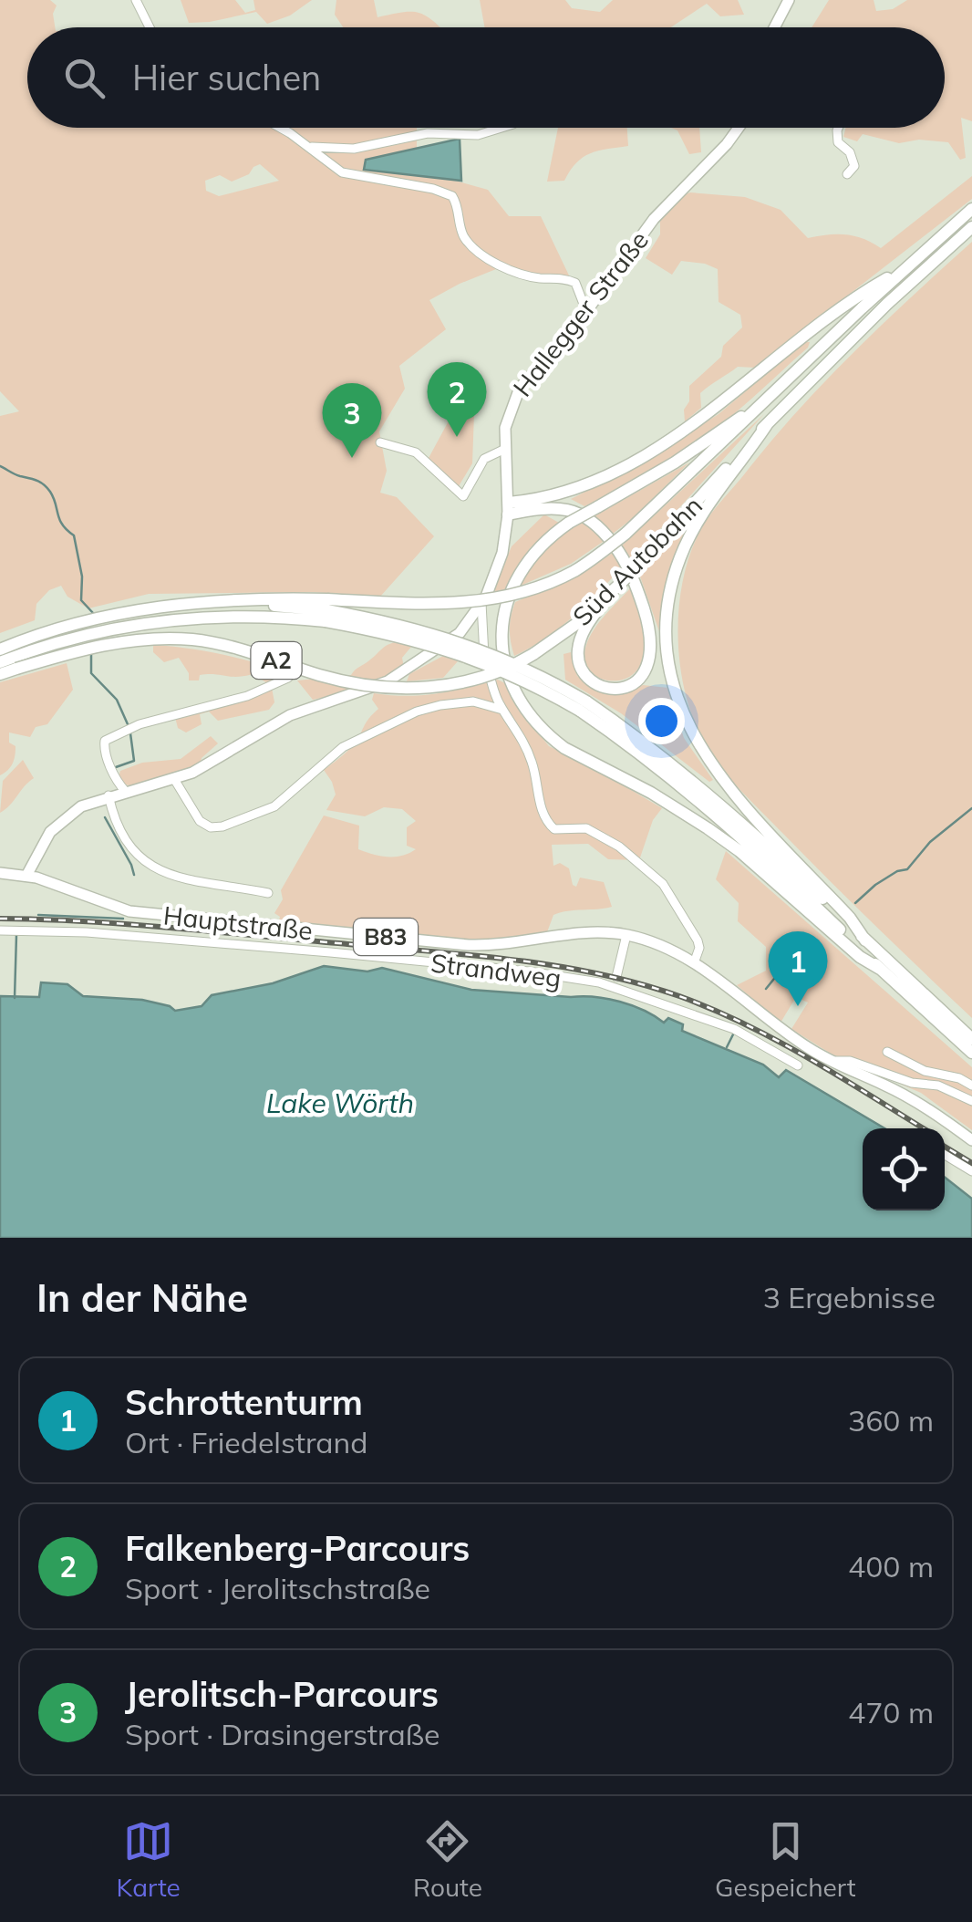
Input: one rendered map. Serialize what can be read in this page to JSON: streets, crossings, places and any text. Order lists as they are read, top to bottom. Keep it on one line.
{"streets":{"highway":["Süd Autobahn","A2"],"main road":["Hallegger Straße","Hauptstraße","B83"],"street":["Strandweg"]},"crossings":[["Hallegger Straße","Hauptstraße"],["Süd Autobahn","A2"],["Hauptstraße","B83"]],"water":["Lake Wörth"],"page":{"search":"Hier suchen","pins":["2","3","1"],"heading":["In der Nähe","3 Ergebnisse"],"list":[{"mark":"1","name":"Schrottenturm","note":"Ort · Friedelstrand","value":"360 m"},{"mark":"2","name":"Falkenberg-Parcours","note":"Sport · Jerolitschstraße","value":"400 m"},{"mark":"3","name":"Jerolitsch-Parcours","note":"Sport · Drasingerstraße","value":"470 m"}],"nav":["Karte","Route","Gespeichert"]}}
